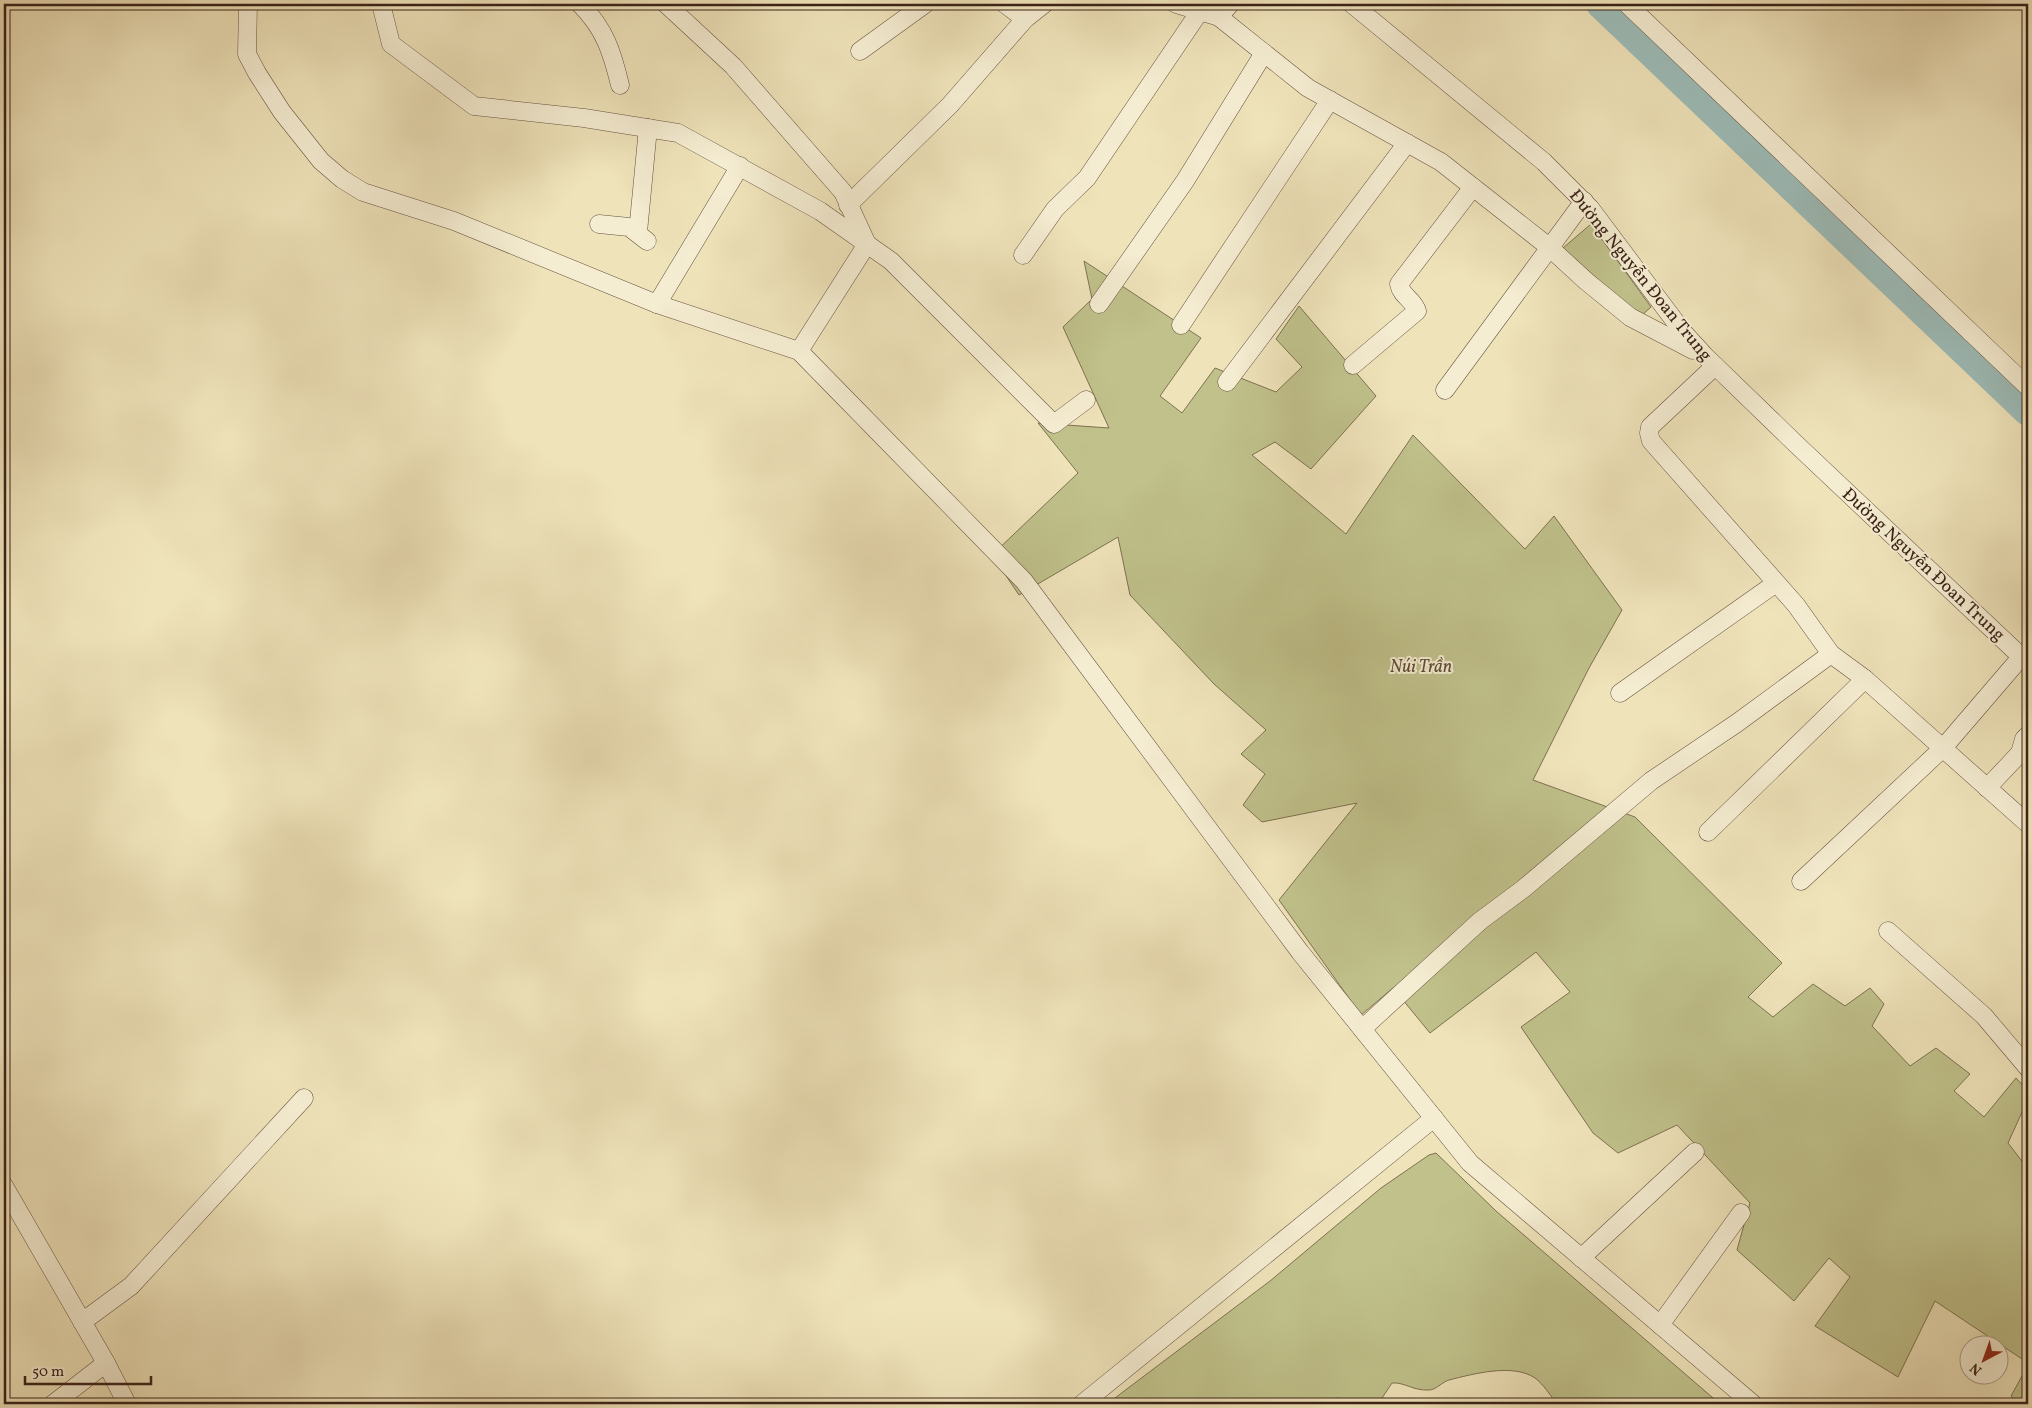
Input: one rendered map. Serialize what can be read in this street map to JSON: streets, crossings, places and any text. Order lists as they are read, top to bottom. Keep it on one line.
{"streets":{"street":["Đường Nguyễn Đoan Trung"]},"parks":["Núi Trần"],"scale_bar":"50 m","north":"bottom left"}
